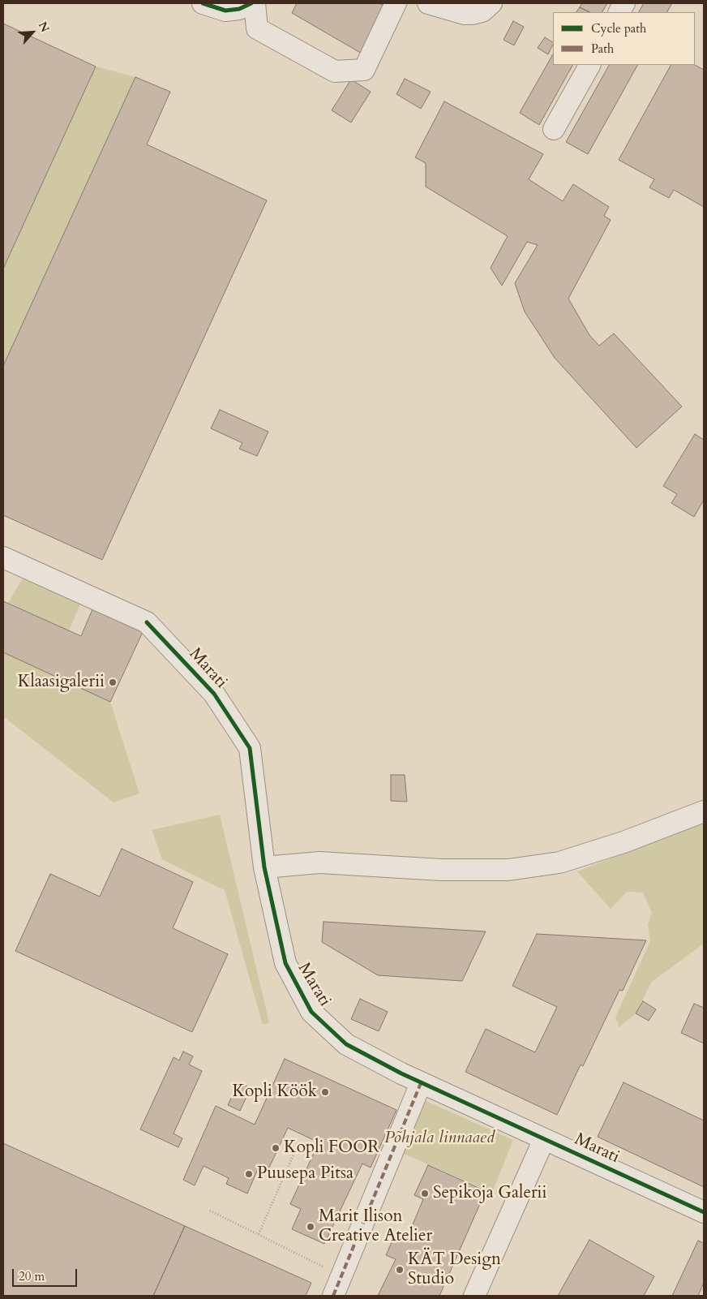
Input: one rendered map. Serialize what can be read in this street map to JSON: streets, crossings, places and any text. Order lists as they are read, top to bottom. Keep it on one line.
{"streets":{"street":["Marati"]},"parks":["Põhjala linnaaed"],"places":["Klaasigalerii","Kopli Köök","Kopli FOOR","Puusepa Pitsa","Sepikoja Galerii","Marit Ilison Creative Atelier","KÄT Design Studio"],"legend":["Cycle path","Path"],"scale_bar":"20 m","north":"top right"}
